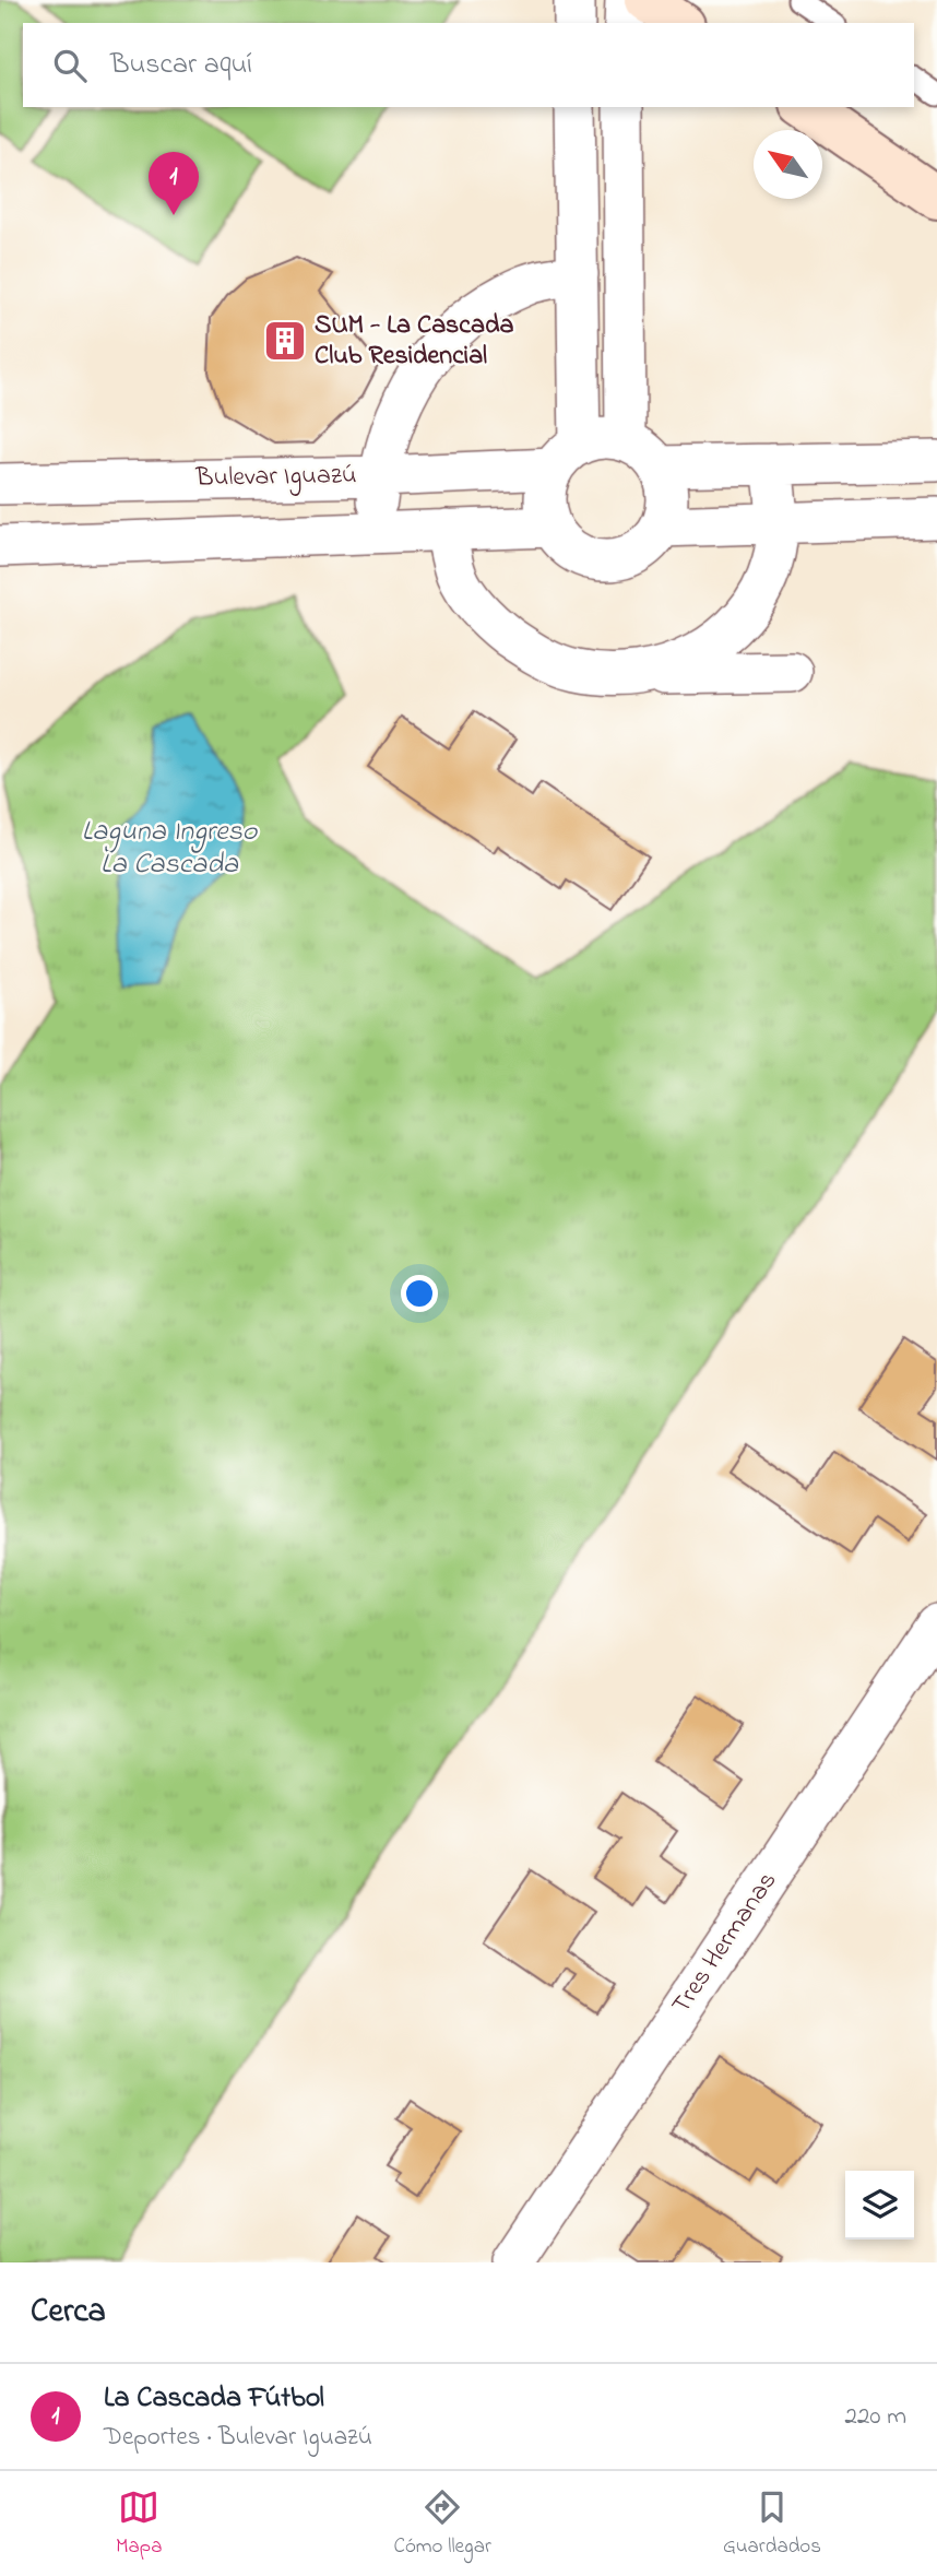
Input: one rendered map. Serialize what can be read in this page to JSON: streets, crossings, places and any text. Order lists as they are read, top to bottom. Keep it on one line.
{"streets":{"street":["Bulevar Iguazú","Tres Hermanas"]},"water":["Laguna Ingreso La Cascada"],"places":{"building":["SUM - La Cascada Club Residencial"]},"north":"top left","page":{"search":"Buscar aquí","pins":"1","heading":"Cerca","list":[{"mark":"1","name":"La Cascada Fútbol","note":"Deportes · Bulevar Iguazú","value":"220 m"}],"nav":["Mapa","Cómo llegar","Guardados"]}}
